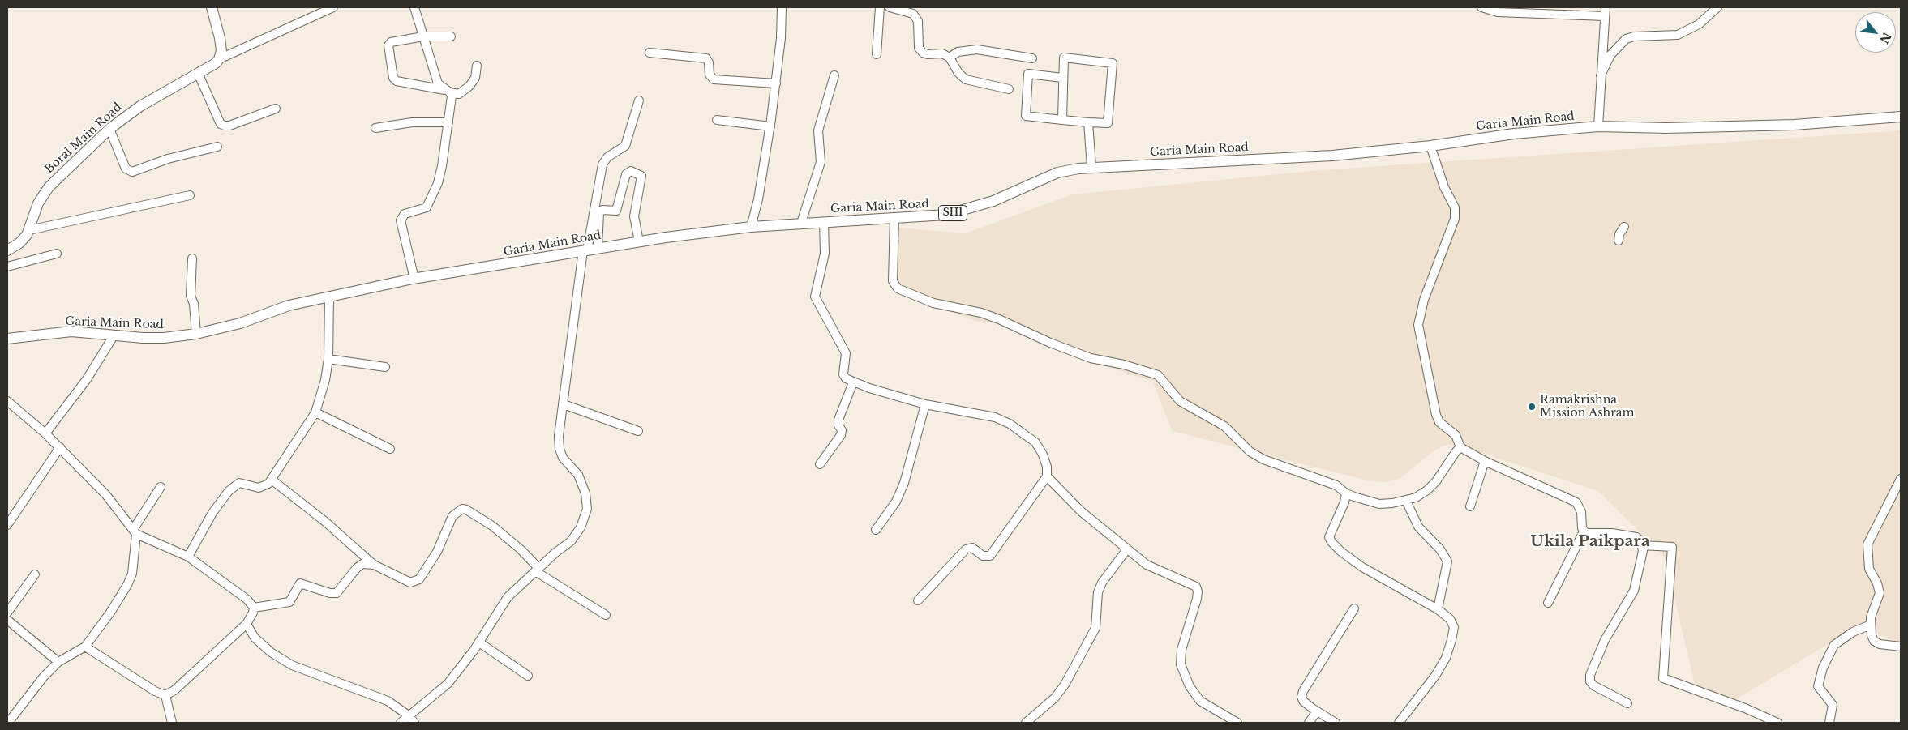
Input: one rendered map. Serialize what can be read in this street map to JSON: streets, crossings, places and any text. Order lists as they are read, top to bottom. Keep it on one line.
{"streets":{"main road":["Garia Main Road","Boral Main Road","SH1"]},"districts":["Ukila Paikpara"],"places":["Ramakrishna Mission Ashram"],"north":"bottom right"}
